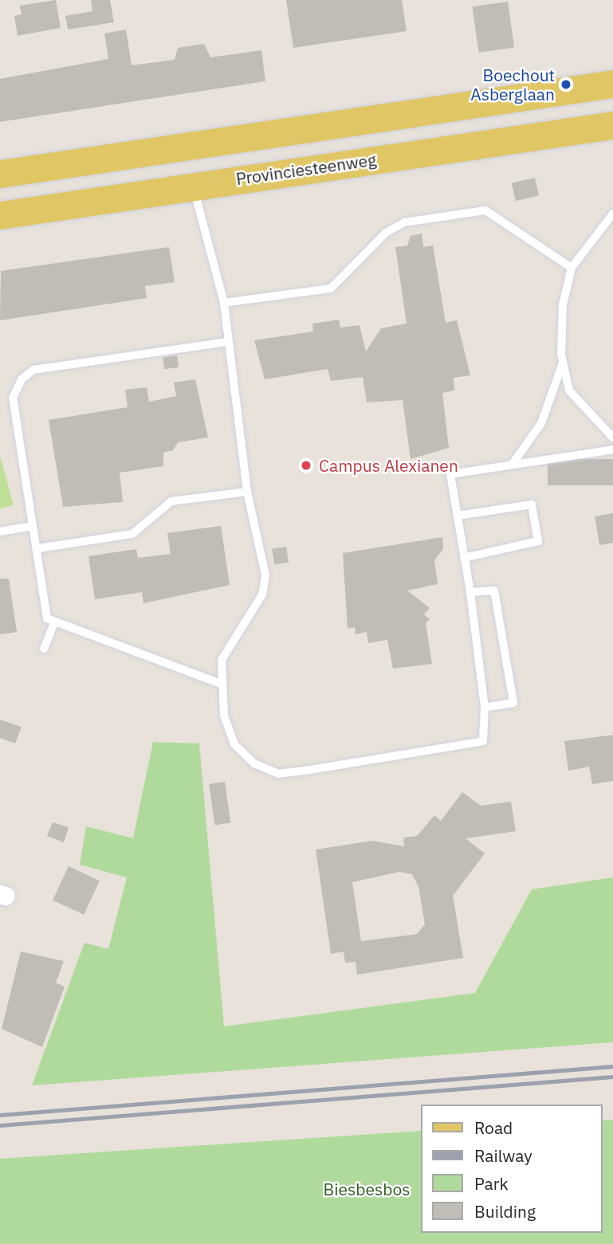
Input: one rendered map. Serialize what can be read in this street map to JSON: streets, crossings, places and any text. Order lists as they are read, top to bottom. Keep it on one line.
{"streets":{"main road":["Provinciesteenweg"]},"parks":["Biesbesbos"],"places":["Boechout Asberglaan","Campus Alexianen"],"legend":["Road","Railway","Park","Building"]}
